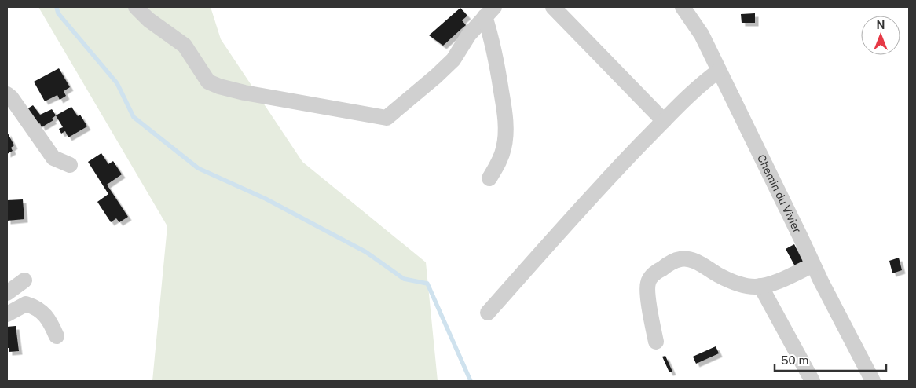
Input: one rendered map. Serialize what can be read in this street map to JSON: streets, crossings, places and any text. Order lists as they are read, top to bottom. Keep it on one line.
{"streets":{"street":["Chemin du Vivier"]},"scale_bar":"50 m","north":"top"}
